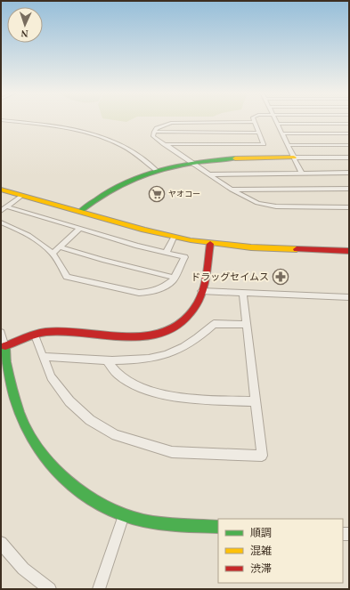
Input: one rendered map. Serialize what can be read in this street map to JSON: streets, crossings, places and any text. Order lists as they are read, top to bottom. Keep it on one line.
{"places":{"supermarket":["ヤオコー"],"pharmacy":["ドラッグセイムス"]},"legend":["順調","混雑","渋滞"],"north":"bottom"}
